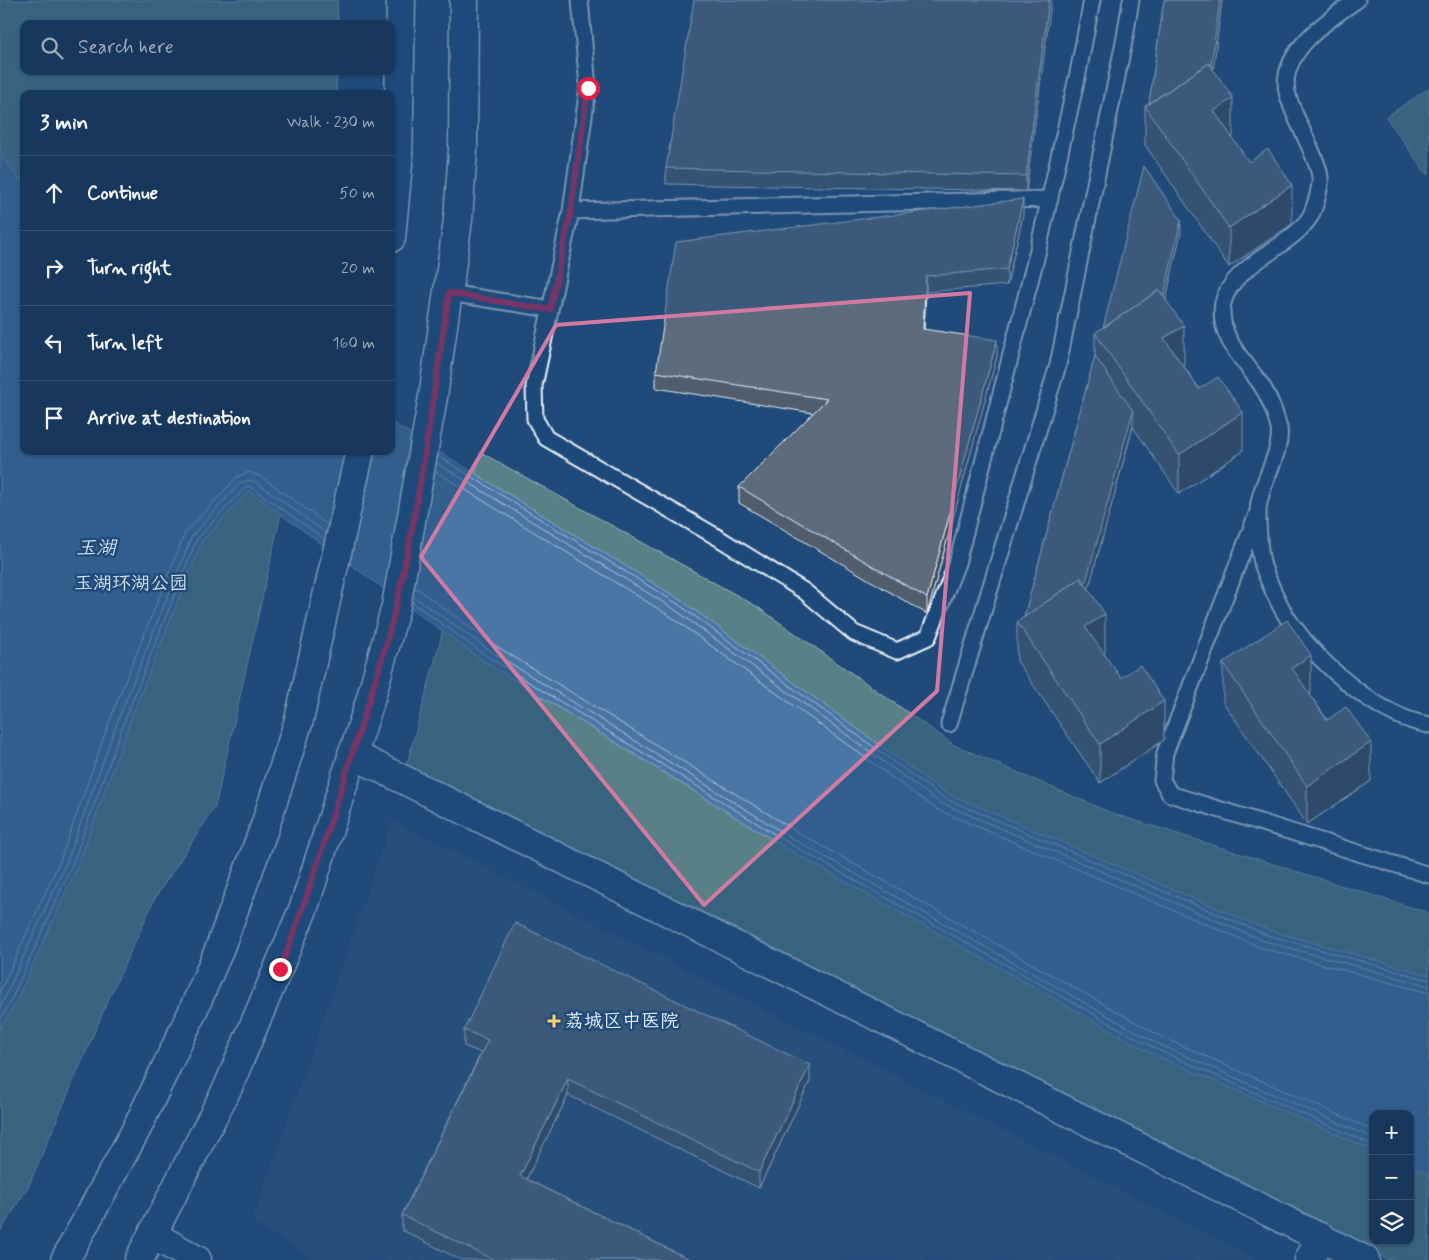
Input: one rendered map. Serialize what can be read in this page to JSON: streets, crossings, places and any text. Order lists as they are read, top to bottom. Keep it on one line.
{"water":["玉湖"],"parks":["玉湖环湖公园"],"places":{"health":["荔城区中医院"]},"page":{"search":"Search here","heading":["3 min","Walk · 230 m"],"list":[["Continue","50 m"],["Turn right","20 m"],["Turn left","160 m"],"Arrive at destination"],"map_buttons":["+","−"]}}
